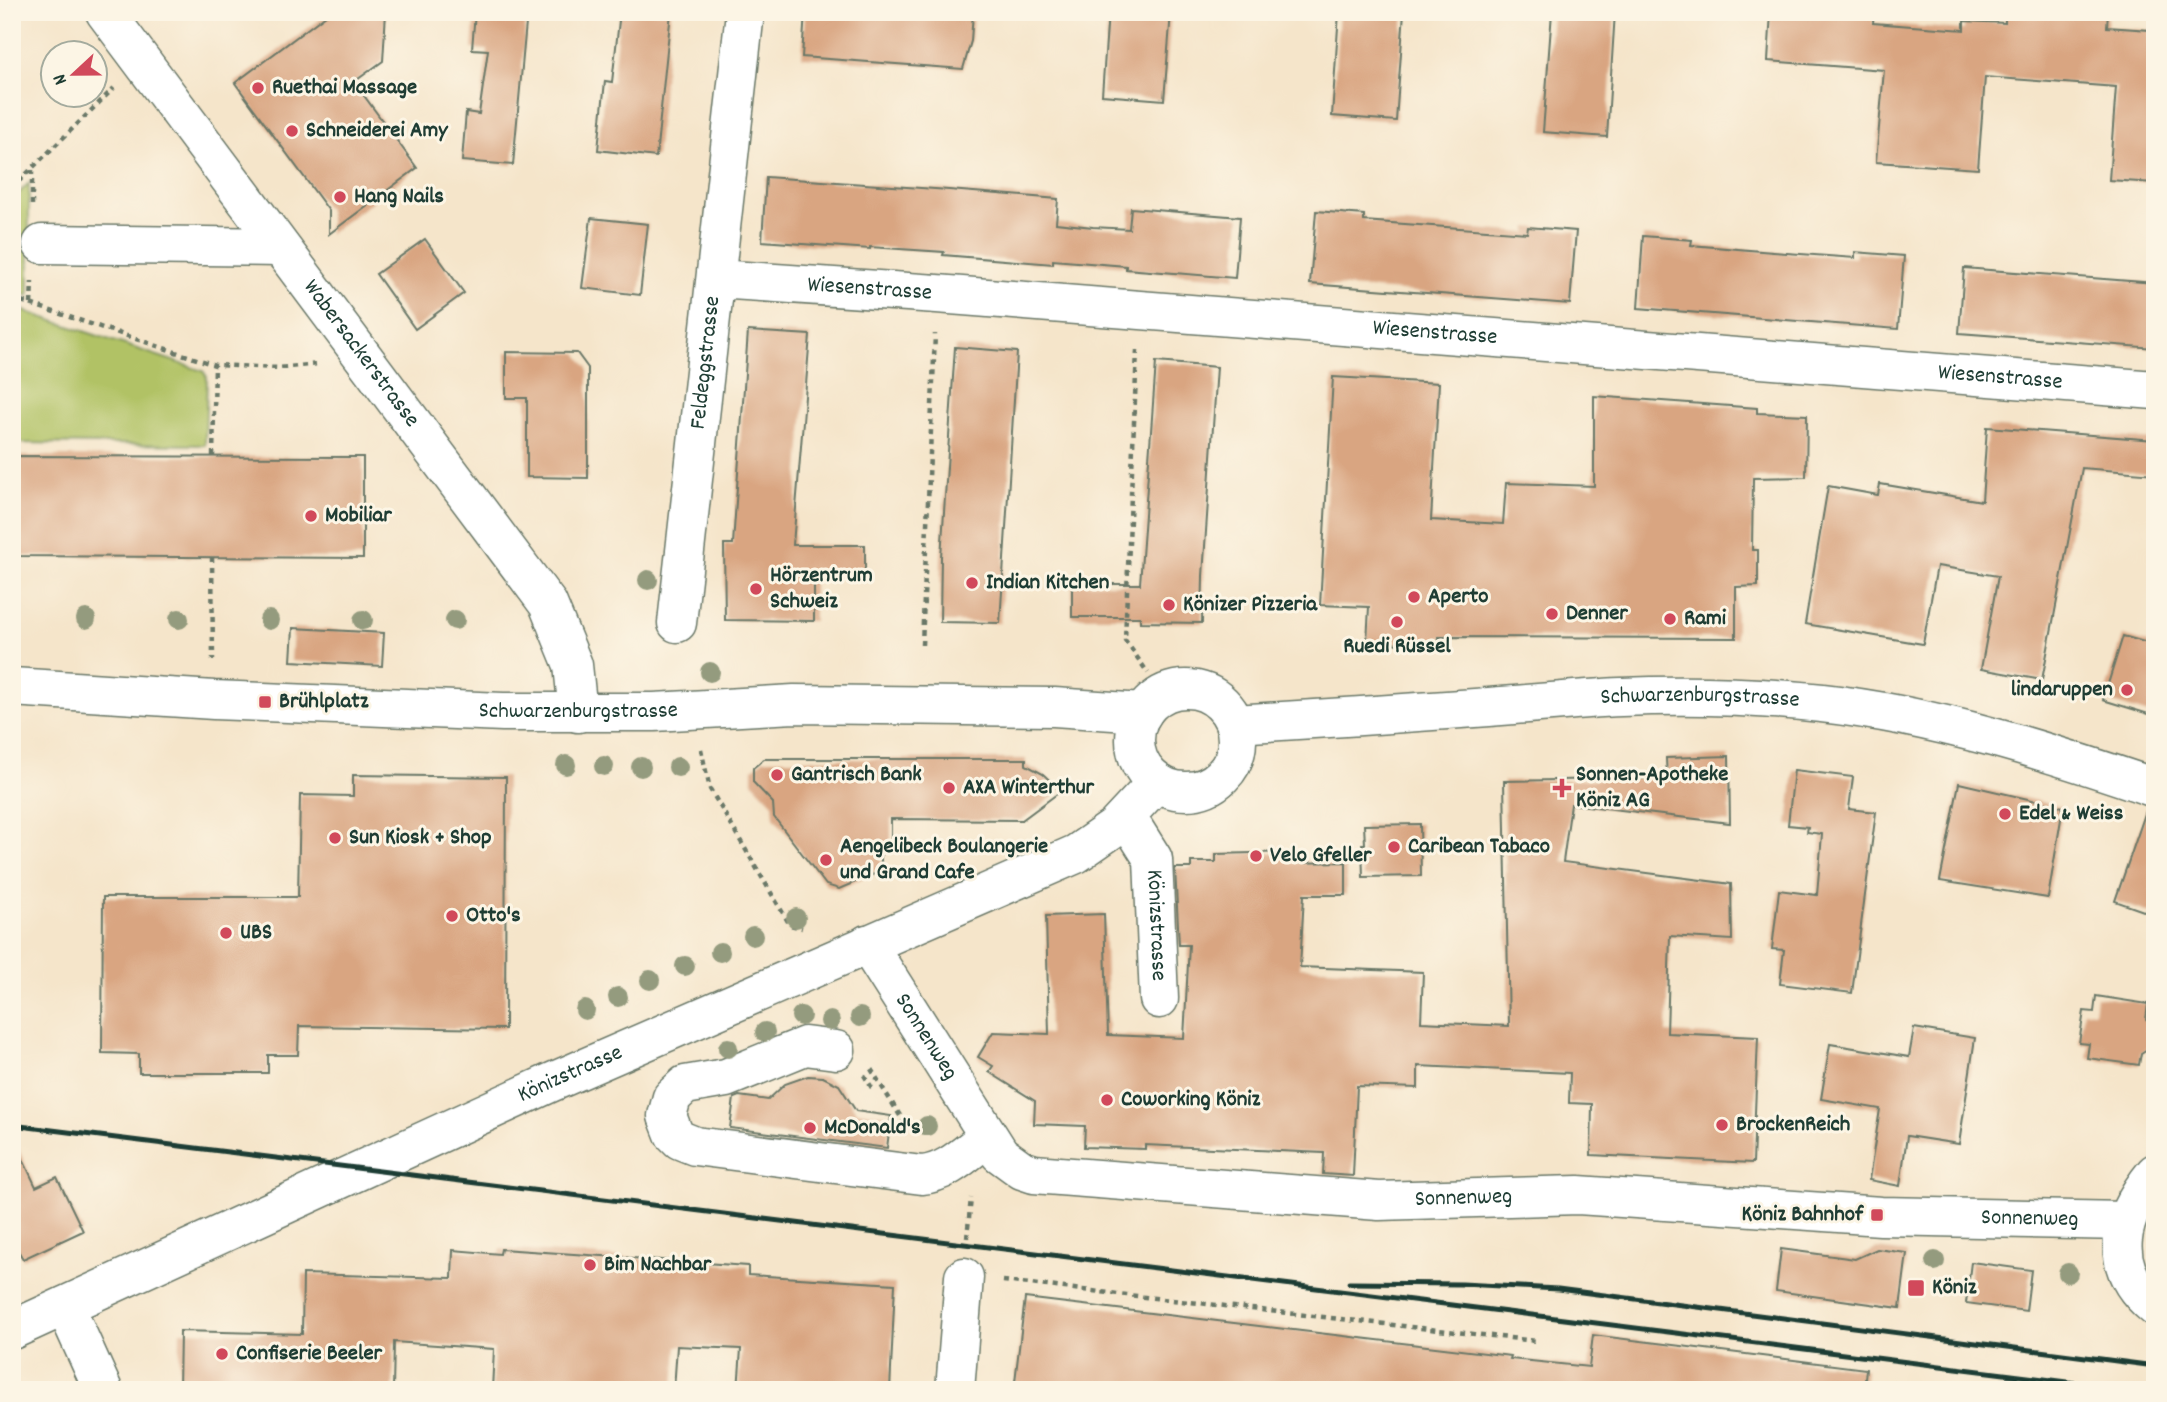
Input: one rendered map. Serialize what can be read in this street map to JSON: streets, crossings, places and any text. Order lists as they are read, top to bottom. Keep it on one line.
{"streets":{"street":["Wiesenstrasse","Wabersackerstrasse","Feldeggstrasse","Schwarzenburgstrasse","Könizstrasse","Sonnenweg"]},"crossings":[["Wiesenstrasse","Feldeggstrasse"],["Wabersackerstrasse","Schwarzenburgstrasse"],["Schwarzenburgstrasse","Könizstrasse"],["Könizstrasse","Sonnenweg"]],"places":{"other":["Ruethai Massage","Schneiderei Amy","Hang Nails","Mobiliar","Indian Kitchen","Hörzentrum Schweiz","Aperto","Könizer Pizzeria","Denner","Rami","Ruedi Rüssel","lindaruppen","Gantrisch Bank","AXA Winterthur","Edel & Weiss","Sun Kiosk + Shop","Caribean Tabaco","Velo Gfeller","Aengelibeck Boulangerie und Grand Cafe","Otto's","UBS","Coworking Köniz","BrockenReich","McDonald's","Bim Nachbar","Confiserie Beeler"],"transit":["Brühlplatz","Köniz Bahnhof","Köniz"],"health":["Sonnen-Apotheke Köniz AG"]},"north":"left"}
